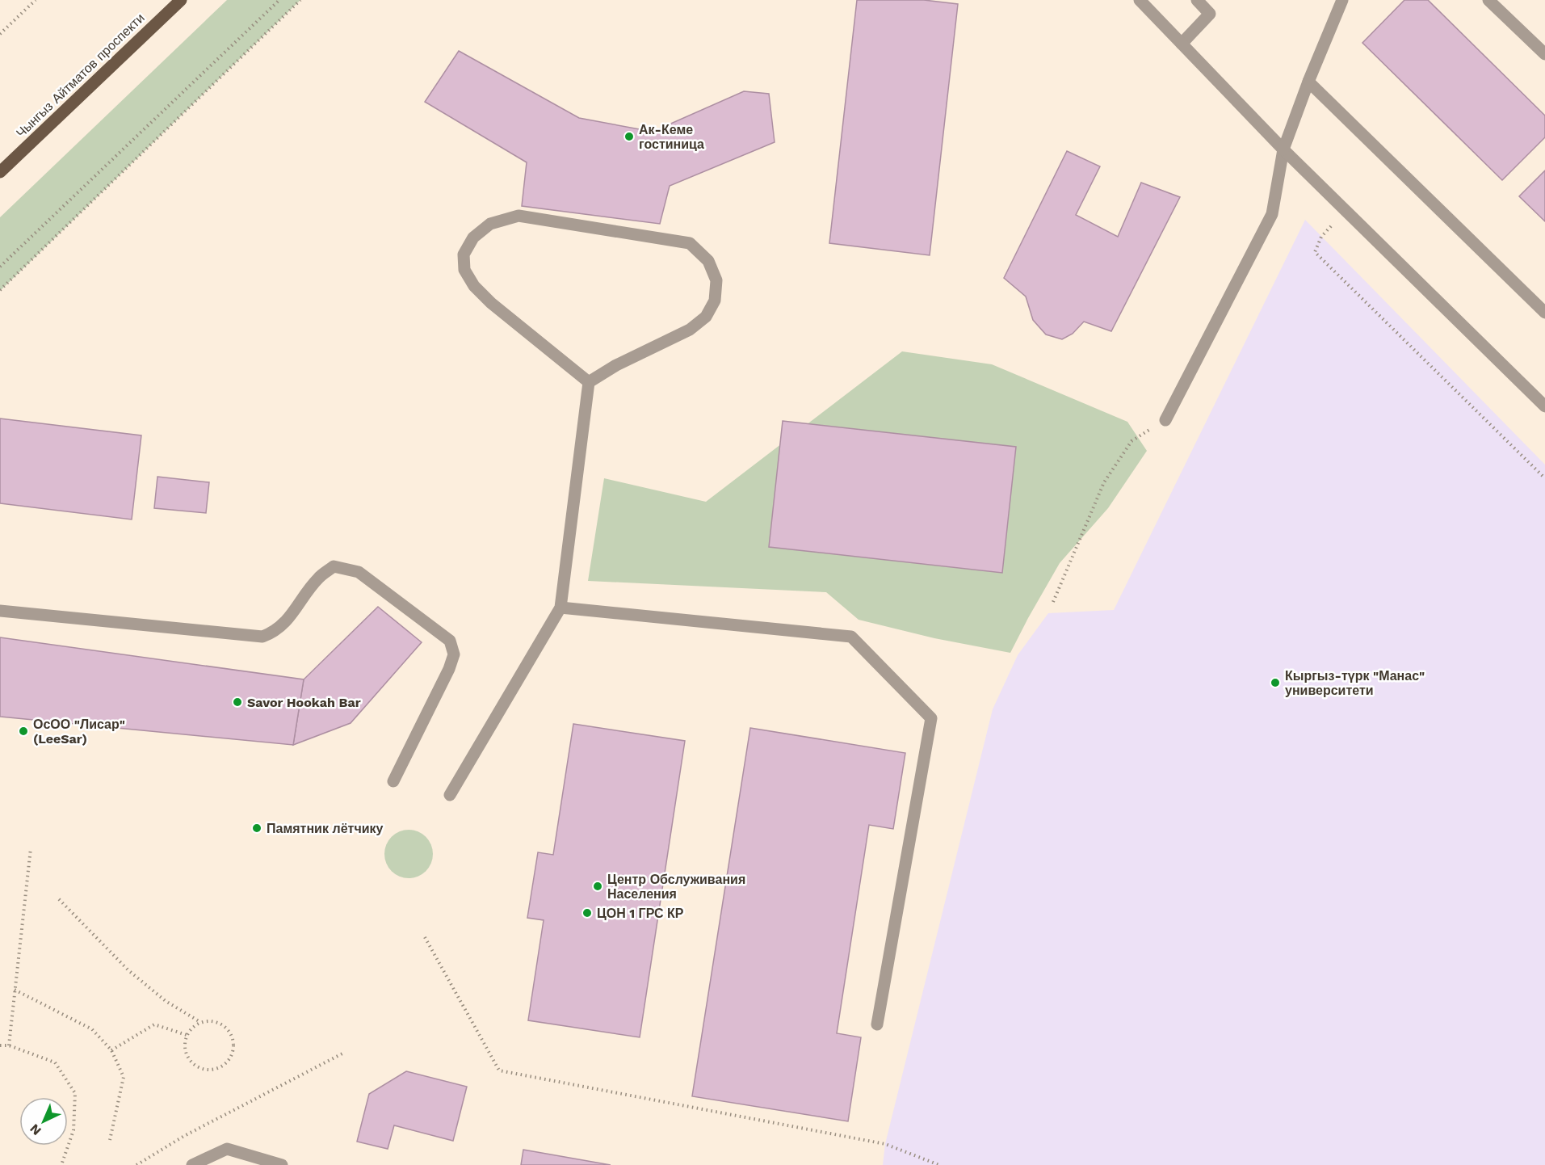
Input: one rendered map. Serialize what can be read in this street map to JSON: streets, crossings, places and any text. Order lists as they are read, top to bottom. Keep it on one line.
{"streets":{"main road":["Чынгыз Айтматов проспекти"]},"places":["Ак-Кеме гостиница","Кыргыз-түрк \"Манас\" университети","Savor Hookah Bar","ОсОО \"Лисар\" (LeeSar)","Памятник лётчику","Центр Обслуживания Населения","ЦОН 1 ГРС КР"],"north":"bottom left"}
